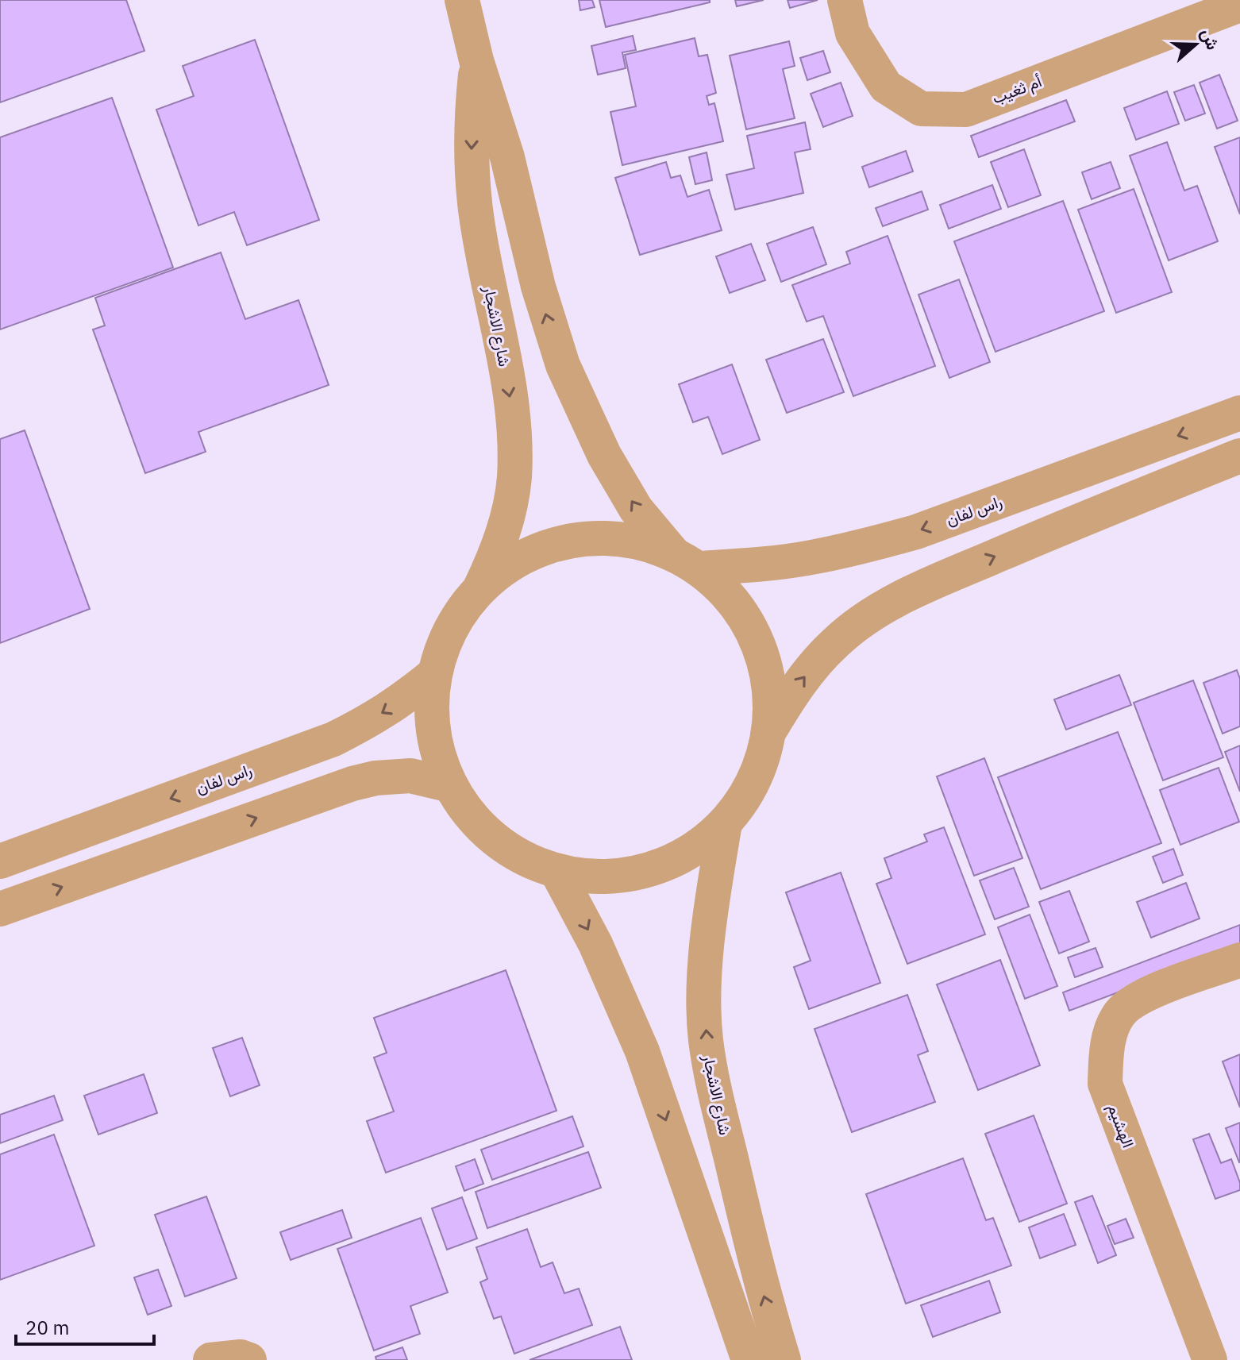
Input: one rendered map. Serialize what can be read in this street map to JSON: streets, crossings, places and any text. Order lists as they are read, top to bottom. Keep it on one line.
{"streets":{"street":["أم ثغيب","شارع الاشجار","راس لفان","الهشيم"]},"crossings":[["شارع الاشجار","راس لفان"]],"scale_bar":"20 m","north":"right"}
